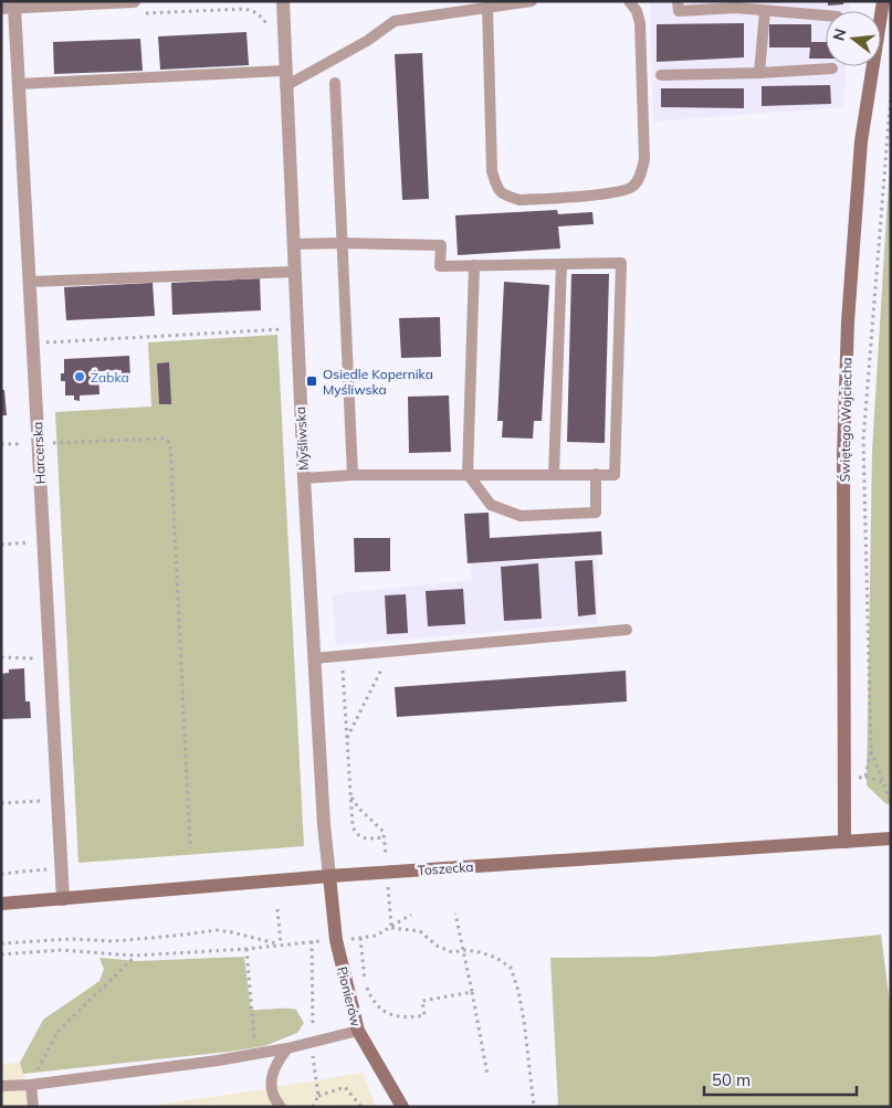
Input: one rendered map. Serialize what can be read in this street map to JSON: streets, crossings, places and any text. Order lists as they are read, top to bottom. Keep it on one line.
{"streets":{"main road":["Świętego Wojciecha","Toszecka","Pionierów"],"street":["Myśliwska","Harcerska"]},"crossings":[["Świętego Wojciecha","Toszecka"],["Myśliwska","Toszecka"],["Myśliwska","Pionierów"],["Harcerska","Toszecka"],["Toszecka","Pionierów"]],"places":{"other":["Żabka"],"transit":["Osiedle Kopernika Myśliwska"]},"scale_bar":"50 m","north":"left"}
